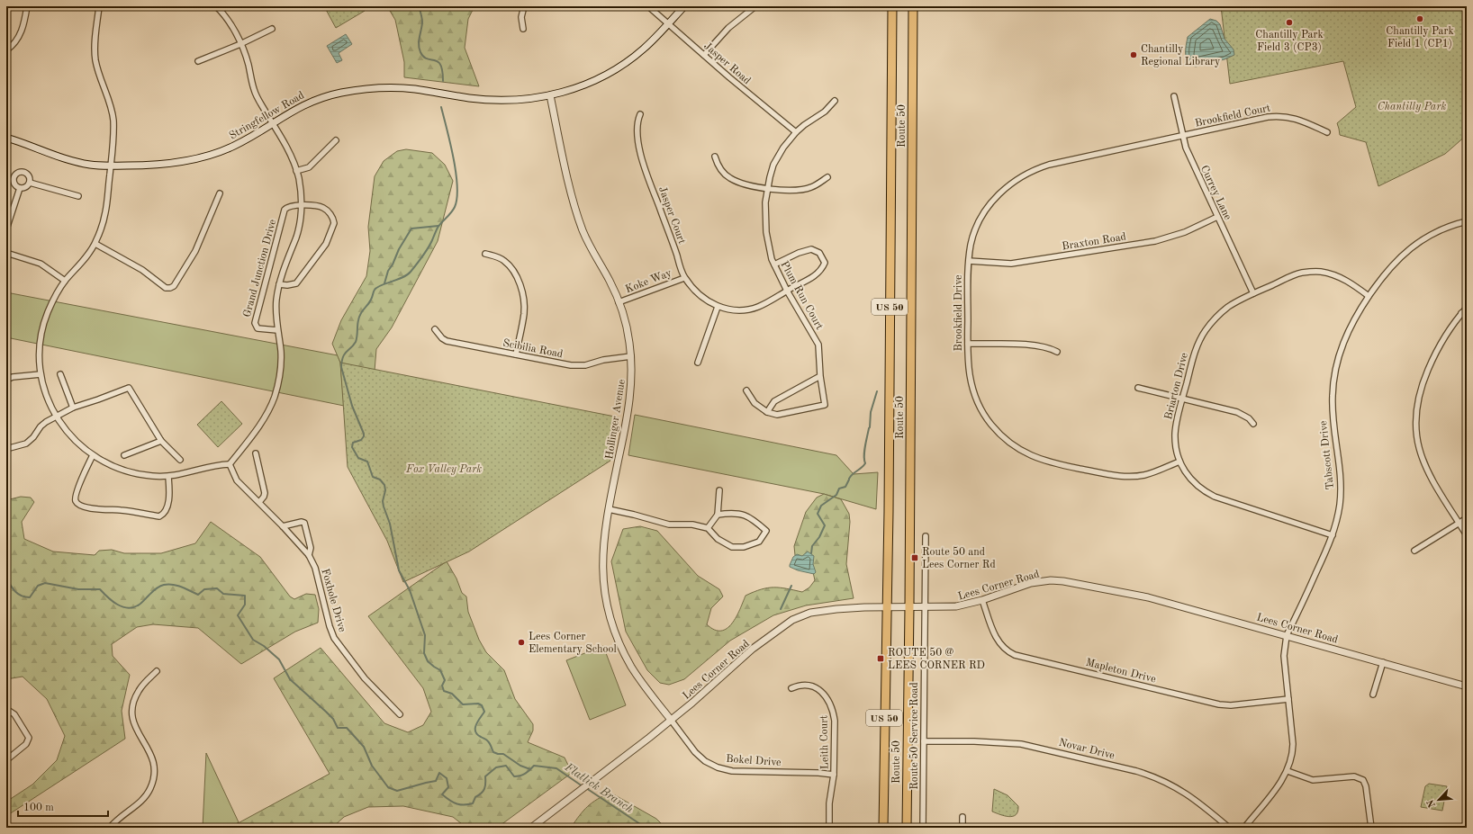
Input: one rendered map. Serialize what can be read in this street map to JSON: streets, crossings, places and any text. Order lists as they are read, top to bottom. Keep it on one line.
{"streets":{"highway":["Route 50","US 50"],"street":["Jasper Road","Stringfellow Road","Brookfield Court","Currey Lane","Jasper Court","Braxton Road","Grand Junction Drive","Koke Way","Plum Run Court","Brookfield Drive","Scibilia Road","Briarton Drive","Hollinger Avenue","Tabscott Drive","Lees Corner Road","Foxhole Drive","Mapleton Drive","Route 50 Service Road","Leith Court","Novar Drive","Bokel Drive"]},"crossings":[["Jasper Road","Stringfellow Road"],["Jasper Road","Plum Run Court"],["Stringfellow Road","Hollinger Avenue"],["Brookfield Court","Currey Lane"],["Brookfield Court","Brookfield Drive"],["Route 50","Lees Corner Road"],["Currey Lane","Braxton Road"],["Currey Lane","Brookfield Drive"],["Currey Lane","Briarton Drive"],["Jasper Court","Koke Way"],["Jasper Court","Plum Run Court"],["Braxton Road","Brookfield Drive"],["Koke Way","Hollinger Avenue"],["Brookfield Drive","Briarton Drive"],["Scibilia Road","Hollinger Avenue"],["Briarton Drive","Tabscott Drive"],["Hollinger Avenue","Lees Corner Road"],["Hollinger Avenue","Bokel Drive"],["Tabscott Drive","Lees Corner Road"],["Tabscott Drive","Mapleton Drive"],["Lees Corner Road","Mapleton Drive"],["Lees Corner Road","Route 50 Service Road"],["Lees Corner Road","Bokel Drive"],["Route 50 Service Road","Novar Drive"],["Leith Court","Bokel Drive"]],"water":["Flatlick Branch"],"parks":["Chantilly Park","Fox Valley Park"],"places":{"other":["Chantilly Park Field 1 (CP1)","Chantilly Park Field 3 (CP3)","Chantilly Regional Library","Lees Corner Elementary School"],"transit":["Route 50 and Lees Corner Rd","ROUTE 50 @ LEES CORNER RD"]},"scale_bar":"100 m","north":"bottom left"}
